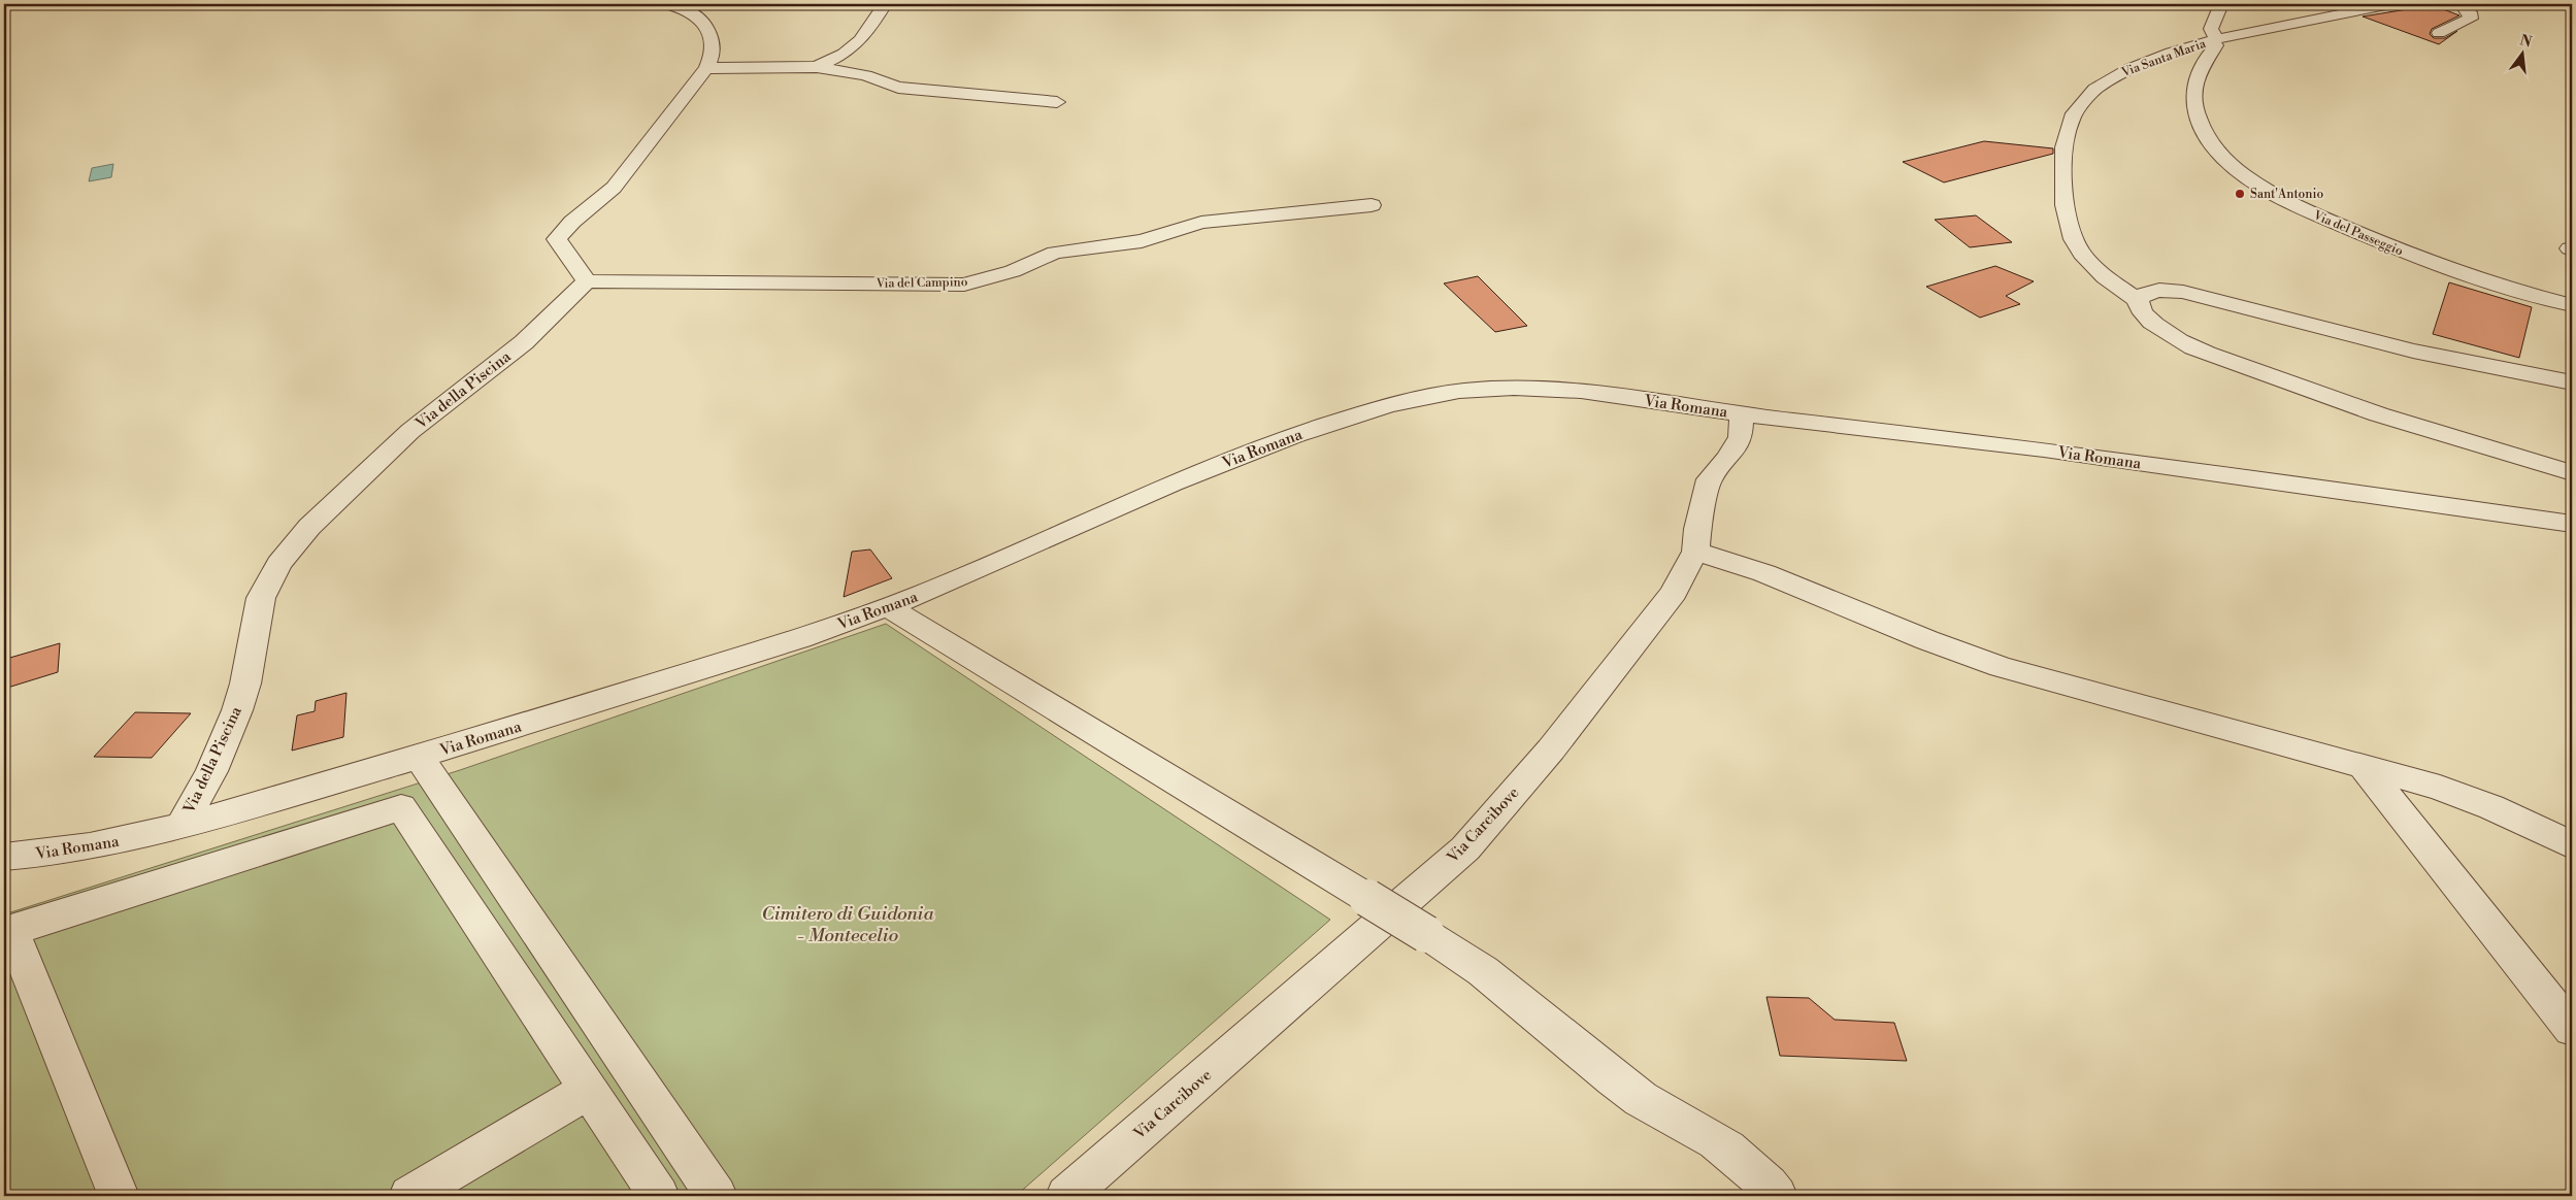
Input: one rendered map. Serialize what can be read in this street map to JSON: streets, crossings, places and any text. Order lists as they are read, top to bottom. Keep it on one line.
{"streets":{"street":["Via Santa Maria","Via del Passeggio","Via del Campino","Via della Piscina","Via Romana","Via Carcibove"]},"crossings":[["Via Santa Maria","Via del Passeggio"],["Via del Campino","Via della Piscina"],["Via della Piscina","Via Romana"],["Via Romana","Via Carcibove"]],"parks":["Cimitero di Guidonia - Montecelio"],"places":["Sant'Antonio"],"north":"top"}
